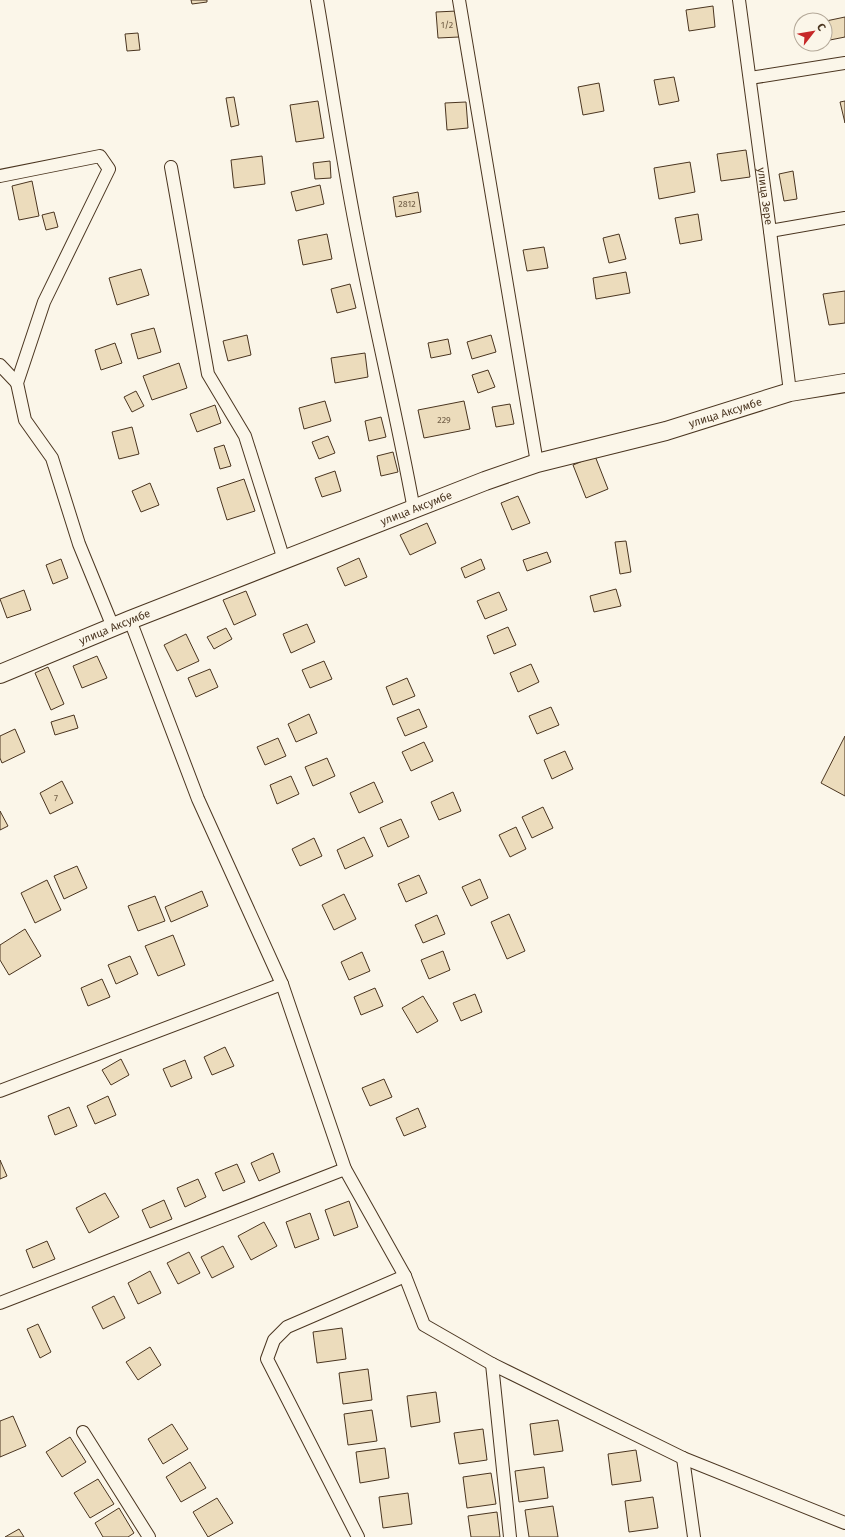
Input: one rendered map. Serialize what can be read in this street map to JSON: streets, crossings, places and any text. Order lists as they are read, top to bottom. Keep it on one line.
{"streets":{"main road":["улица Аксумбе"],"street":["улица Зере"]},"crossings":[["улица Зере","улица Аксумбе"]],"house_numbers":["1/2","2812","229","7"],"north":"top right"}
